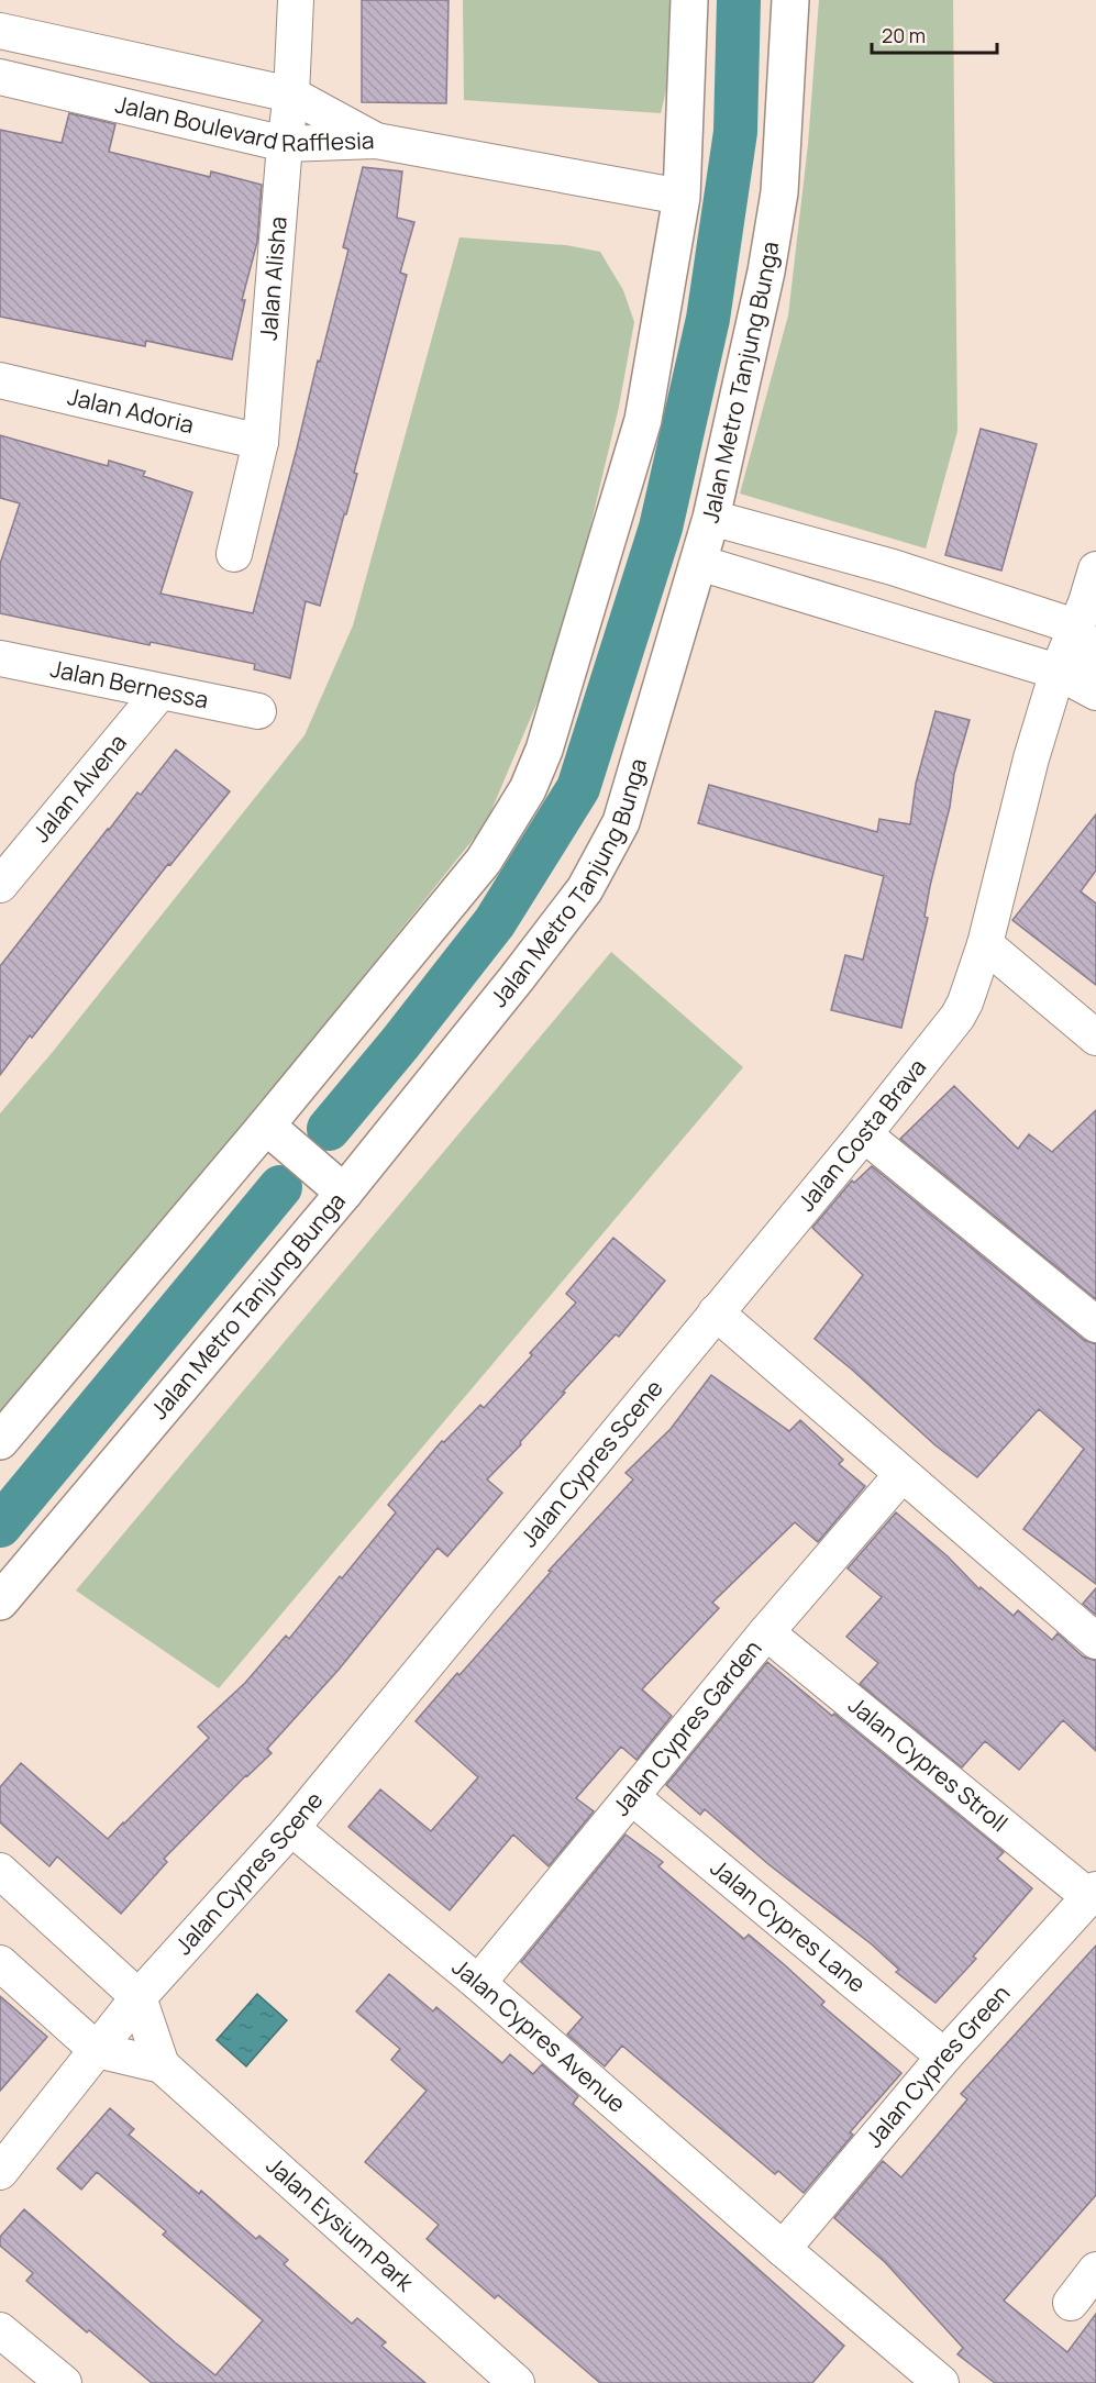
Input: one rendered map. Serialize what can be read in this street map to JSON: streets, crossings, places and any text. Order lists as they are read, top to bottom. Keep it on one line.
{"streets":{"main road":["Jalan Metro Tanjung Bunga"],"street":["Jalan Boulevard Rafflesia","Jalan Alisha","Jalan Adoria","Jalan Bernessa","Jalan Alvena","Jalan Costa Brava","Jalan Cypres Scene","Jalan Cypres Garden","Jalan Cypres Stroll","Jalan Cypres Lane","Jalan Cypres Avenue","Jalan Cypres Green","Jalan Eysium Park"]},"crossings":[["Jalan Boulevard Rafflesia","Jalan Alisha"],["Jalan Alisha","Jalan Adoria"],["Jalan Bernessa","Jalan Alvena"],["Jalan Costa Brava","Jalan Cypres Scene"],["Jalan Cypres Scene","Jalan Cypres Avenue"],["Jalan Cypres Garden","Jalan Cypres Stroll"],["Jalan Cypres Garden","Jalan Cypres Lane"],["Jalan Cypres Garden","Jalan Cypres Avenue"],["Jalan Cypres Stroll","Jalan Cypres Green"],["Jalan Cypres Lane","Jalan Cypres Green"],["Jalan Cypres Avenue","Jalan Cypres Green"]],"scale_bar":"20 m"}
